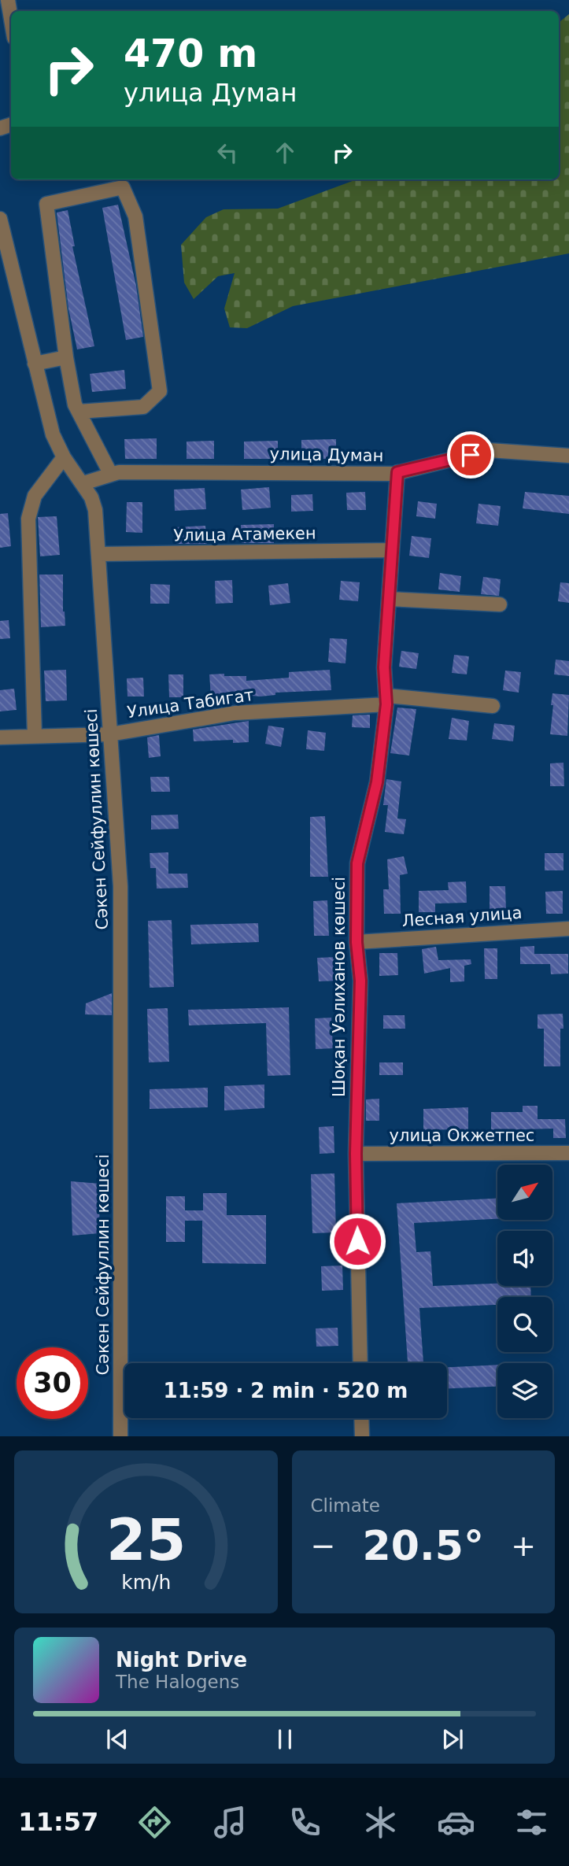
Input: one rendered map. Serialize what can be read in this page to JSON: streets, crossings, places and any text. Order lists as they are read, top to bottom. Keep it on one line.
{"streets":{"street":["улица Думан","Улица Атамекен","Улица Табигат","Сәкен Сейфуллин көшесі","Лесная улица","Шоқан Уәлиханов көшесі","улица Окжетпес"]},"crossings":[["улица Думан","Сәкен Сейфуллин көшесі"],["улица Думан","Шоқан Уәлиханов көшесі"],["Улица Атамекен","Сәкен Сейфуллин көшесі"],["Улица Атамекен","Шоқан Уәлиханов көшесі"],["Улица Табигат","Сәкен Сейфуллин көшесі"],["Улица Табигат","Шоқан Уәлиханов көшесі"],["Лесная улица","Шоқан Уәлиханов көшесі"],["Шоқан Уәлиханов көшесі","улица Окжетпес"]],"north":"top right","page":{"turn":["470 m","улица Думан"],"limit":"30","trip":"11:59 · 2 min · 520 m","tile":"Climate","heat":["−","20.5°","+"],"song":["Night Drive","The Halogens"],"tabs":"11:57","gauge":["25","km/h"]}}
